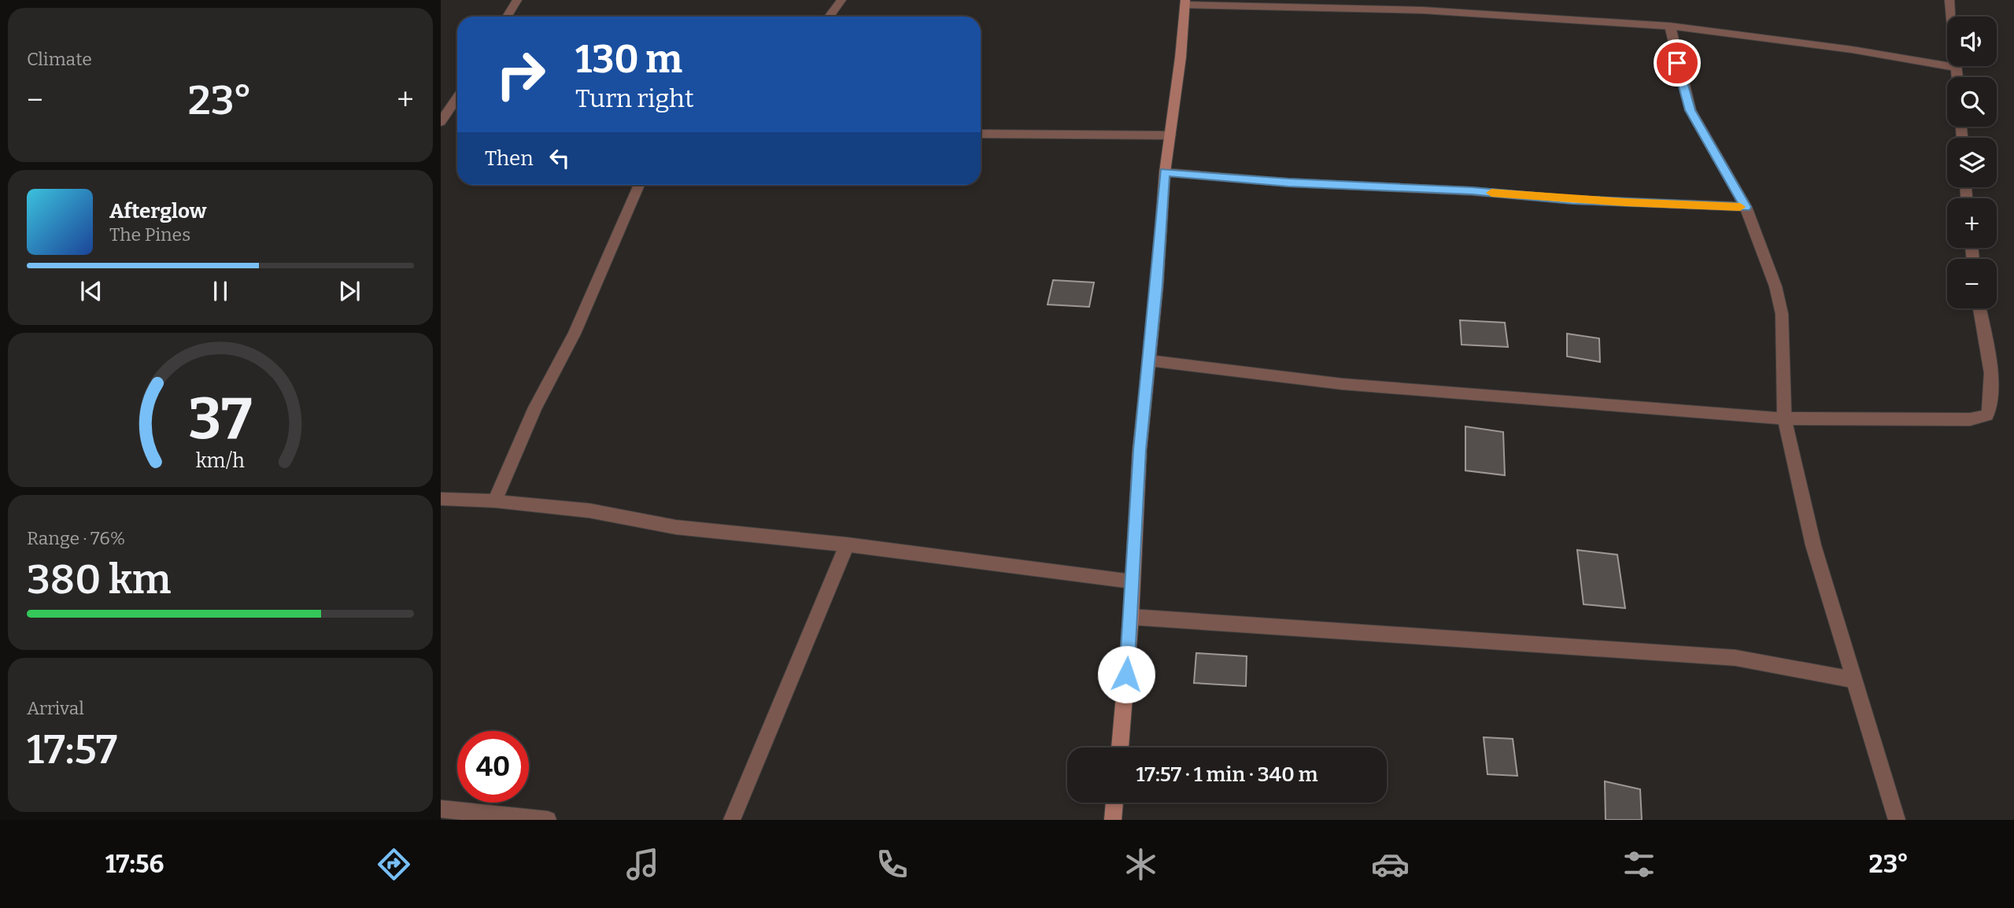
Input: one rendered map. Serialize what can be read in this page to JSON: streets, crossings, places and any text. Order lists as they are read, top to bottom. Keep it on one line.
{"page":{"tile":["Climate",["Range · 76%","380 km"],["Arrival","17:57"]],"map_buttons":["+","−"],"turn":["130 m","Turn right"],"heat":["−","23°","+"],"then":"Then","song":["Afterglow","The Pines"],"limit":"40","trip":"17:57 · 1 min · 340 m","tabs":["17:56","23°"],"gauge":["37","km/h"]}}
